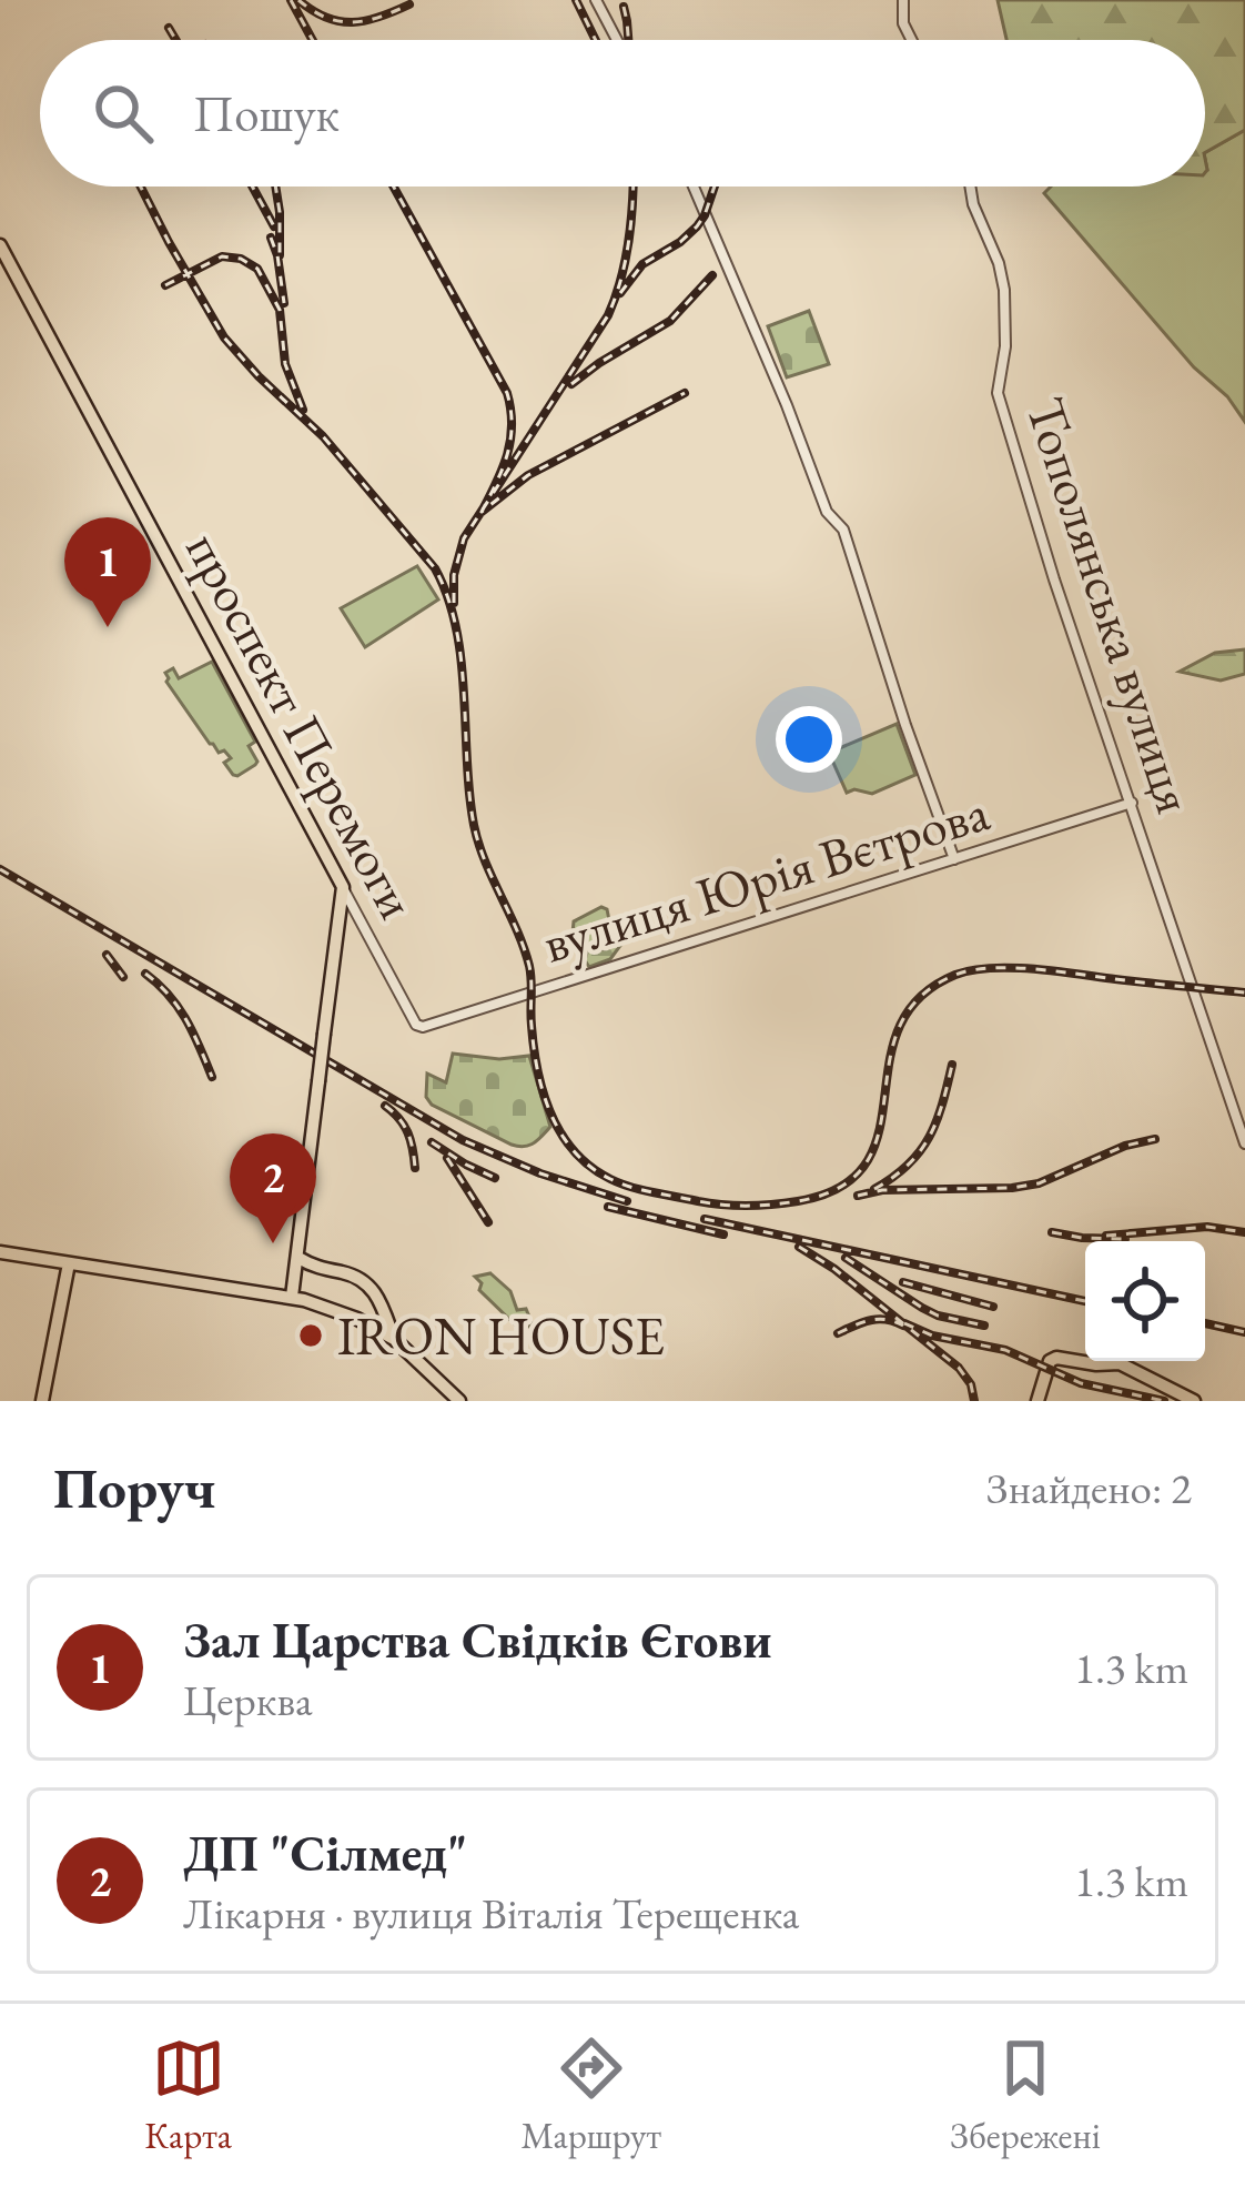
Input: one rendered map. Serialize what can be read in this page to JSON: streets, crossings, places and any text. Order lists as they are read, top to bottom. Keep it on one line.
{"streets":{"main road":["проспект Перемоги"],"street":["Тополянська вулиця","вулиця Юрія Вєтрова"]},"crossings":[["Тополянська вулиця","вулиця Юрія Вєтрова"],["проспект Перемоги","вулиця Юрія Вєтрова"]],"places":["IRON HOUSE"],"page":{"search":"Пошук","pins":["1","2"],"heading":["Поруч","Знайдено: 2"],"list":[{"mark":"1","name":"Зал Царства Свідків Єгови","note":"Церква","value":"1.3 km"},{"mark":"2","name":"ДП \"Сілмед\"","note":"Лікарня · вулиця Віталія Терещенка","value":"1.3 km"}],"nav":["Карта","Маршрут","Збережені"]}}
